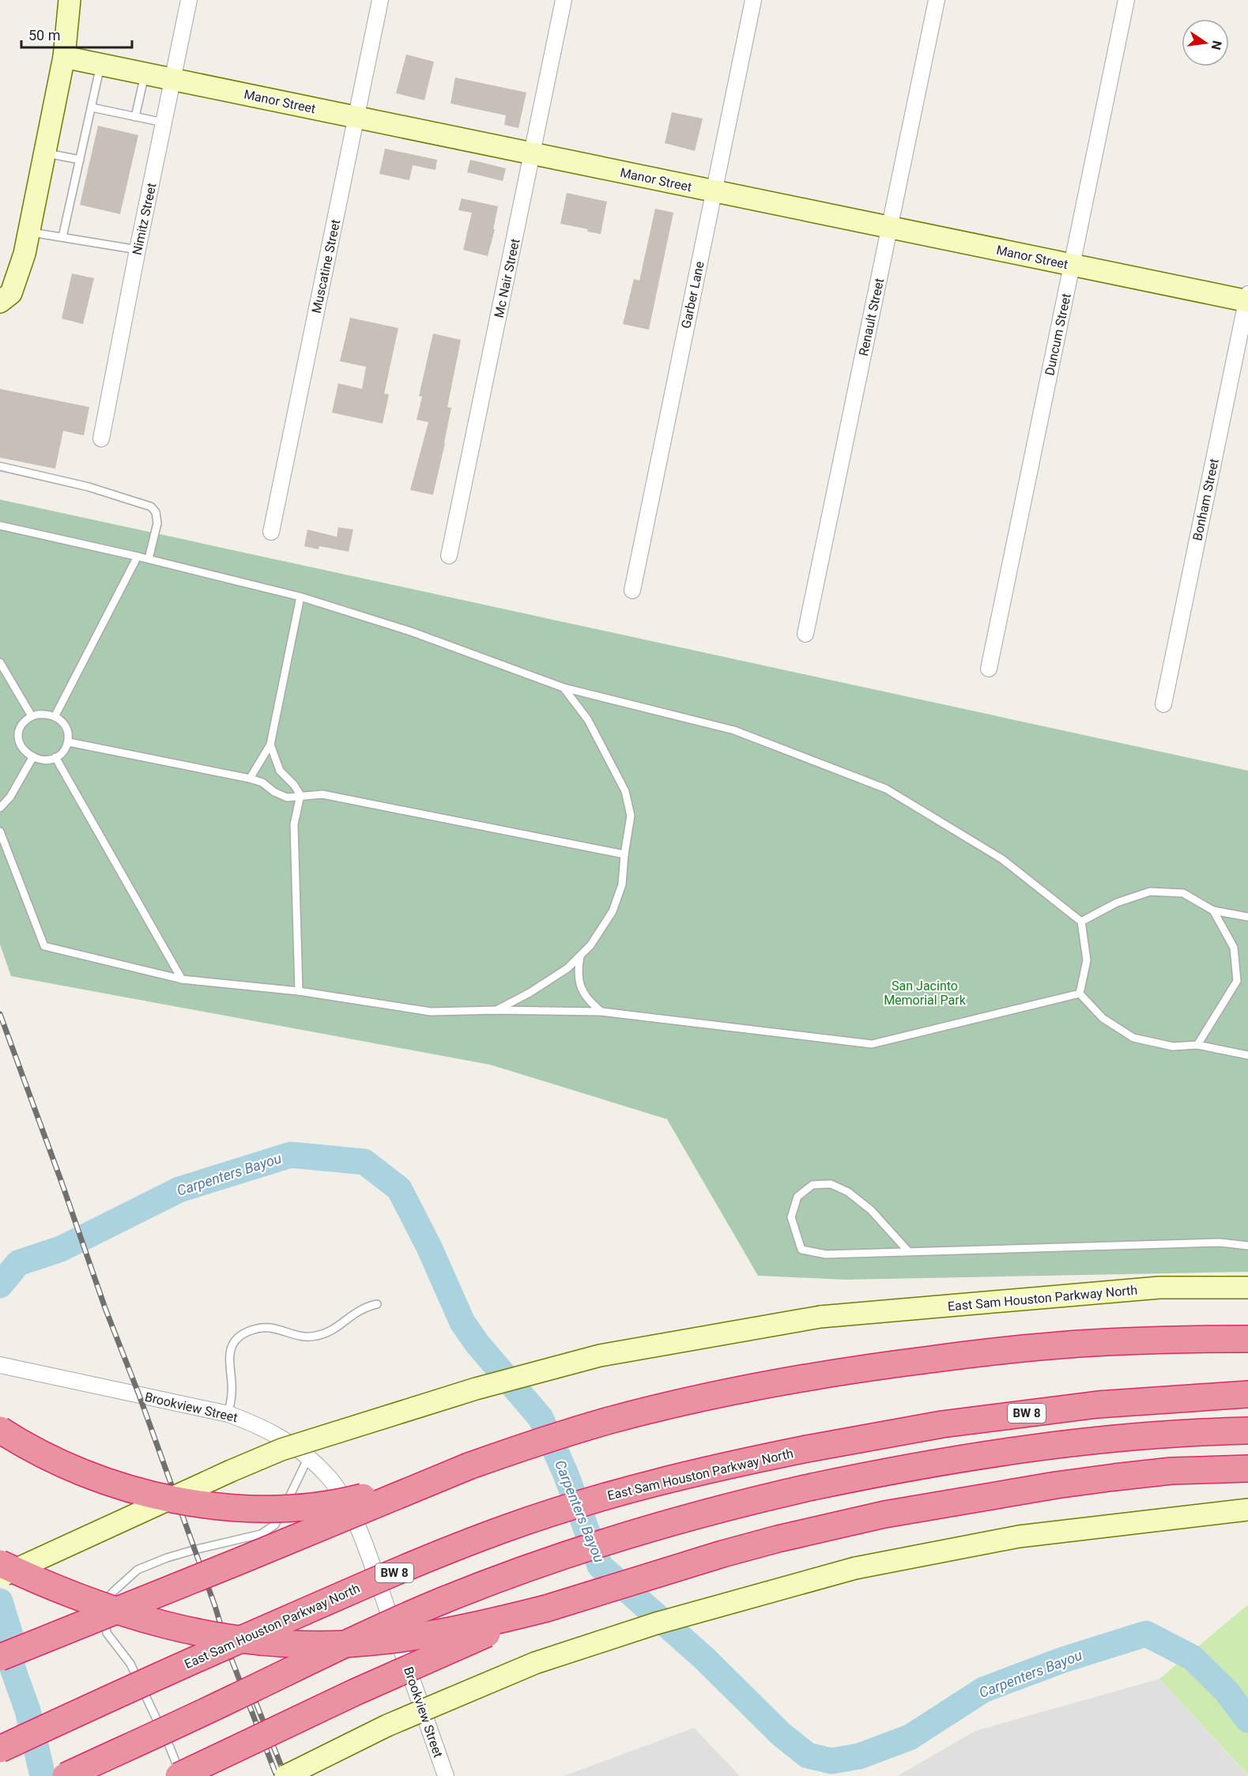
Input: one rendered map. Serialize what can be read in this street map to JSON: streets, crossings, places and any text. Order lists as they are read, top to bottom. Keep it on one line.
{"streets":{"highway":["East Sam Houston Parkway North","BW 8"],"main road":["Manor Street"],"street":["Nimitz Street","Muscatine Street","Mc Nair Street","Garber Lane","Renault Street","Duncum Street","Bonham Street","Brookview Street"]},"crossings":[["Manor Street","Nimitz Street"],["Manor Street","Muscatine Street"],["Manor Street","Mc Nair Street"],["Manor Street","Garber Lane"],["Manor Street","Renault Street"],["Manor Street","Duncum Street"],["Manor Street","Bonham Street"]],"water":["Carpenters Bayou"],"parks":["San Jacinto Memorial Park"],"scale_bar":"50 m","north":"right"}
